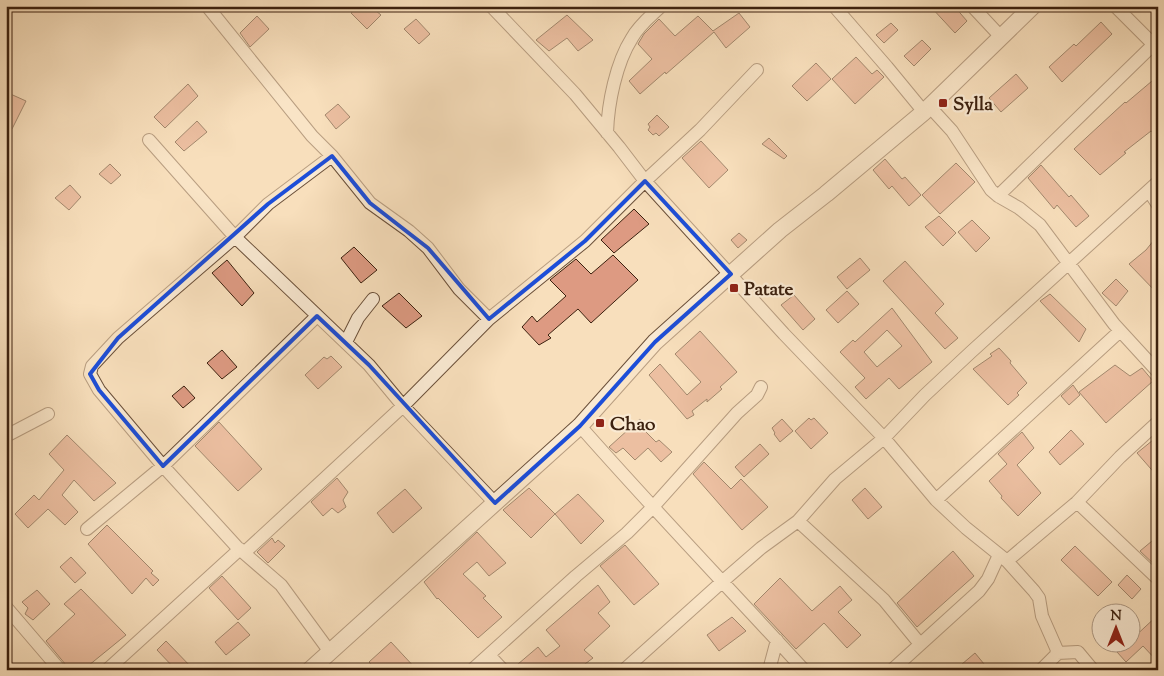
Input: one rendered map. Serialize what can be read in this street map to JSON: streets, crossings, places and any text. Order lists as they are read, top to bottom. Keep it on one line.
{"places":{"transit":["Sylla","Patate","Chao"]},"north":"top"}
